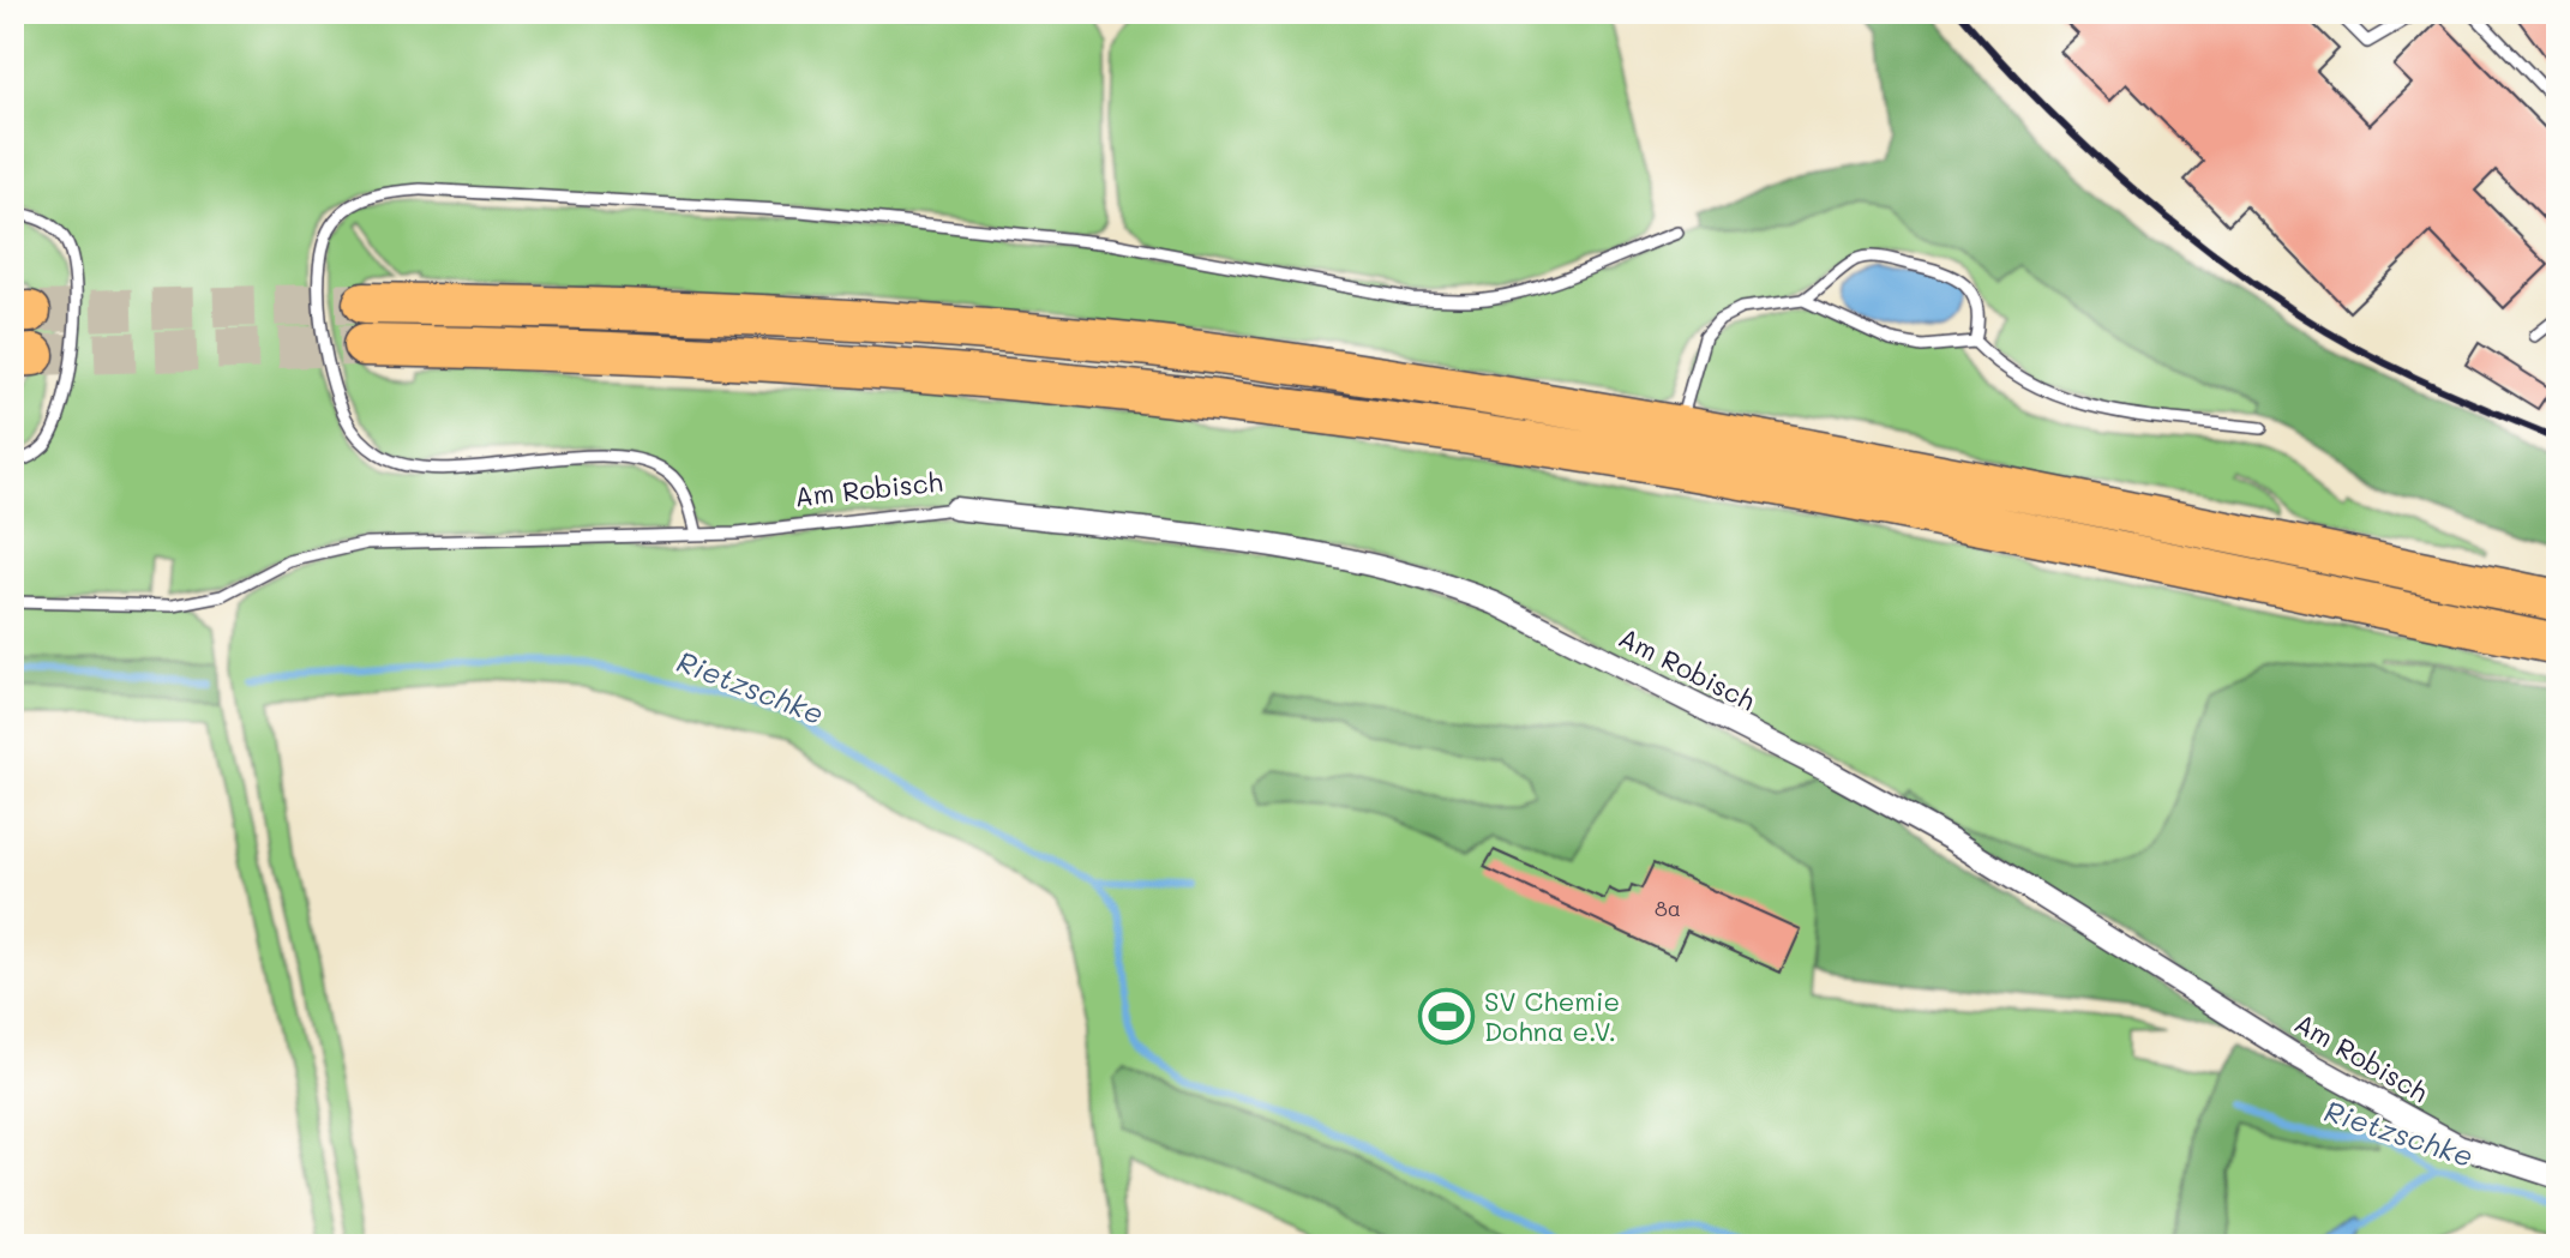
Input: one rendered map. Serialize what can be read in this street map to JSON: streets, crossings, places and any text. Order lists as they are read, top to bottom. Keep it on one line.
{"streets":{"street":["Am Robisch"]},"water":["Rietzschke"],"places":{"sports":["SV Chemie Dohna e.V."]},"house_numbers":["8a"]}
